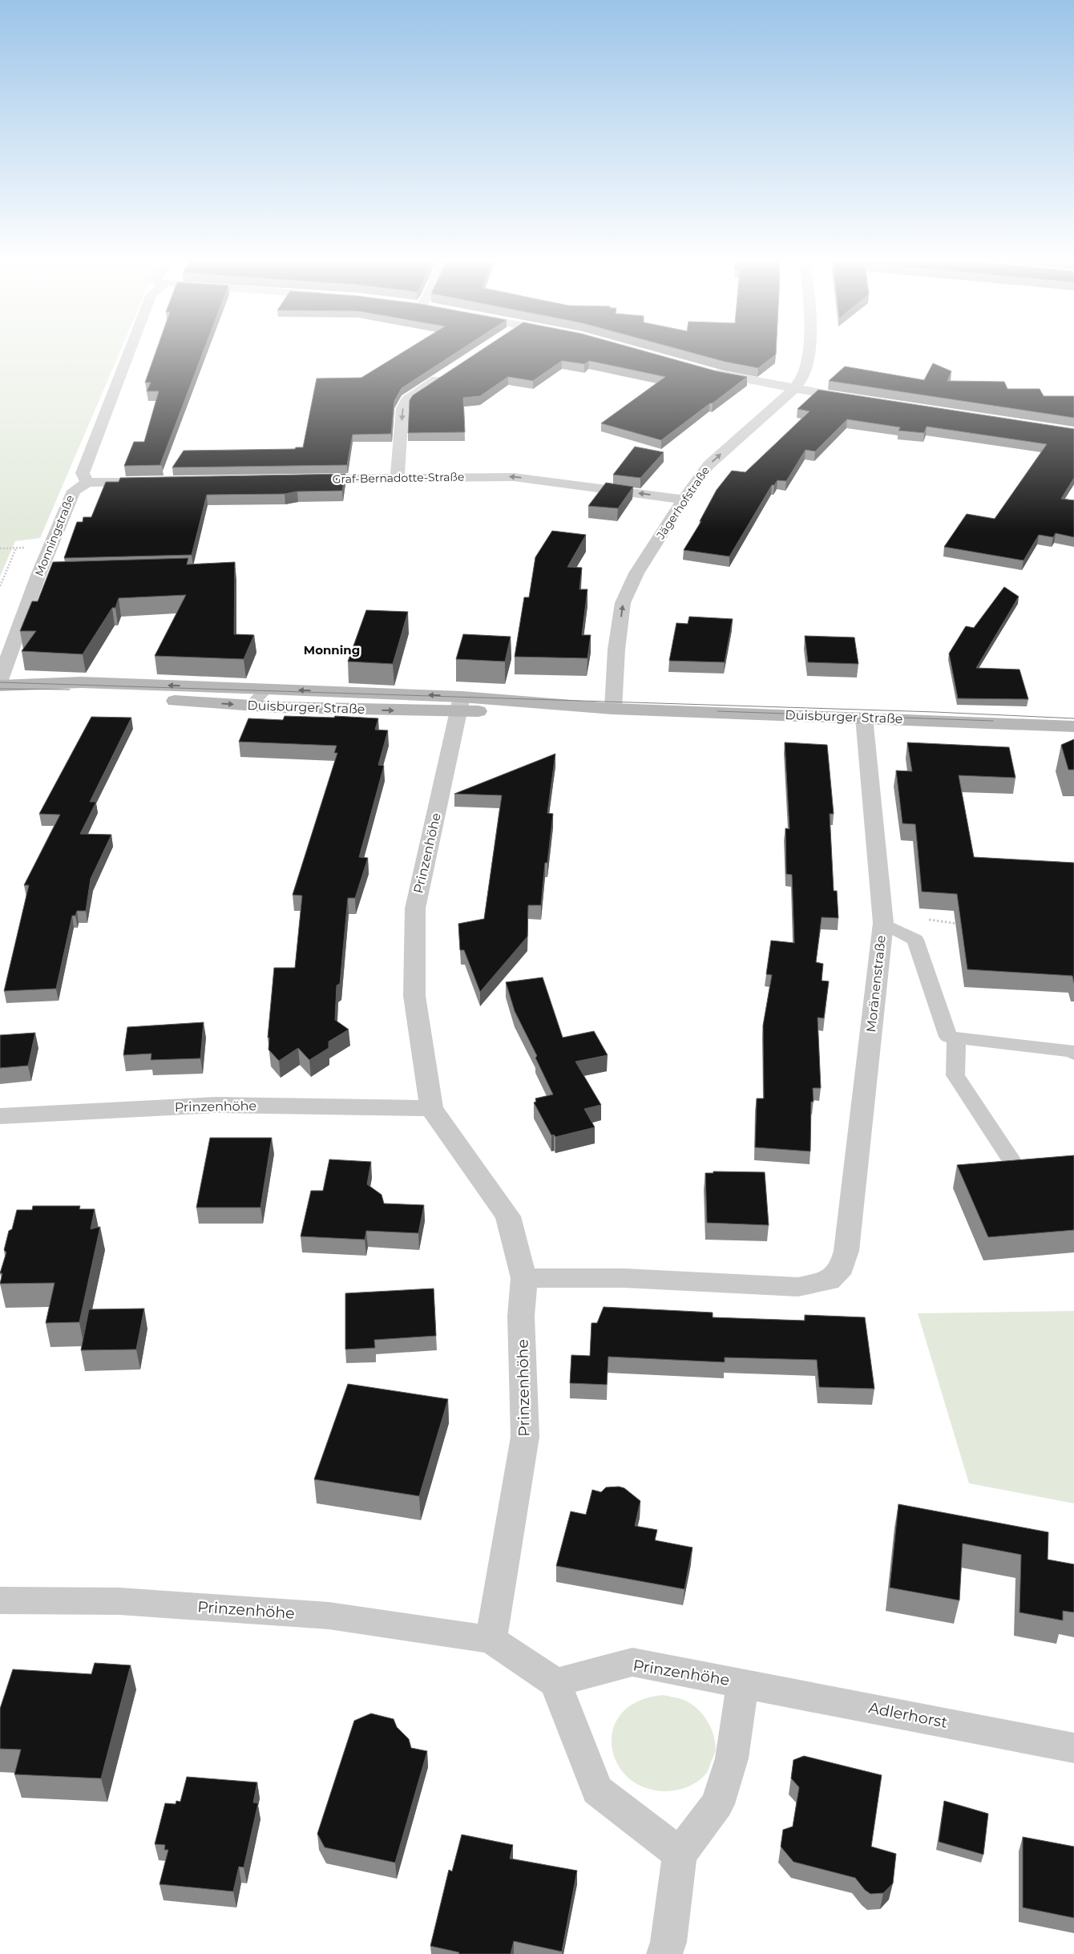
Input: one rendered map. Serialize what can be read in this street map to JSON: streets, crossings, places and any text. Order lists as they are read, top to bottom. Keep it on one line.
{"streets":{"main road":["Duisburger Straße"],"street":["Graf-Bernadotte-Straße","Jägerhofstraße","Monningstraße","Prinzenhöhe","Moränenstraße","Adlerhorst"]},"crossings":[["Graf-Bernadotte-Straße","Jägerhofstraße"],["Jägerhofstraße","Duisburger Straße"],["Duisburger Straße","Prinzenhöhe"],["Duisburger Straße","Moränenstraße"],["Prinzenhöhe","Moränenstraße"],["Prinzenhöhe","Adlerhorst"]],"one_way":["Graf-Bernadotte-Straße","Jägerhofstraße"],"districts":["Monning"]}
